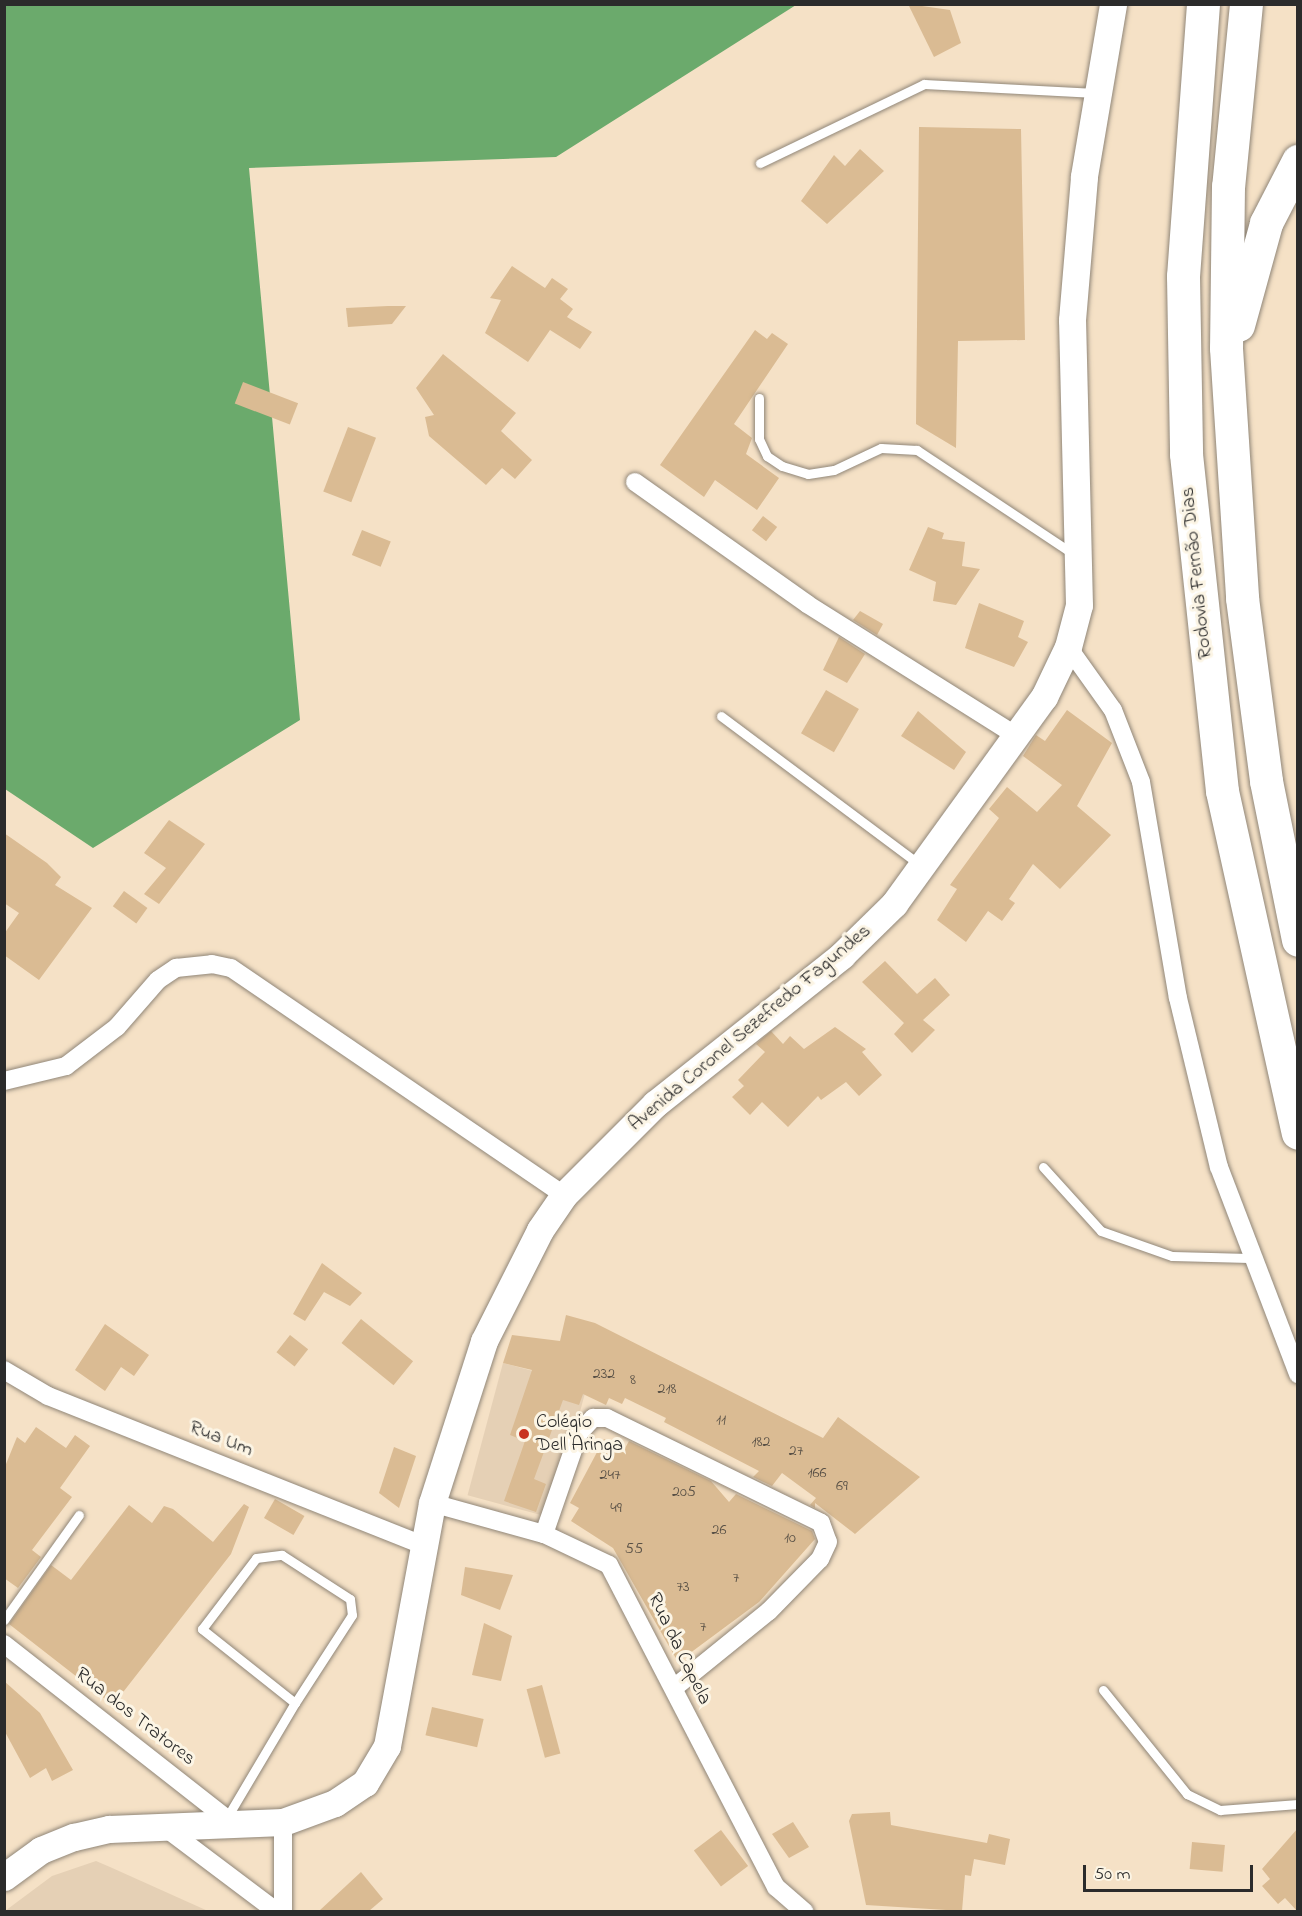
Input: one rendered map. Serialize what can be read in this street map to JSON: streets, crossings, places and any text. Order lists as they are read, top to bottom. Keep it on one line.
{"streets":{"highway":["Rodovia Fernão Dias"],"main road":["Avenida Coronel Sezefredo Fagundes"],"street":["Rua Um","Rua da Capela","Rua dos Tratores"]},"crossings":[["Avenida Coronel Sezefredo Fagundes","Rua Um"],["Avenida Coronel Sezefredo Fagundes","Rua da Capela"],["Avenida Coronel Sezefredo Fagundes","Rua dos Tratores"]],"places":["Colégio Dell Aringa"],"house_numbers":["232","8","218","11","182","27","166","247","69","205","49","26","10","55","7","73","7"],"scale_bar":"50 m"}
